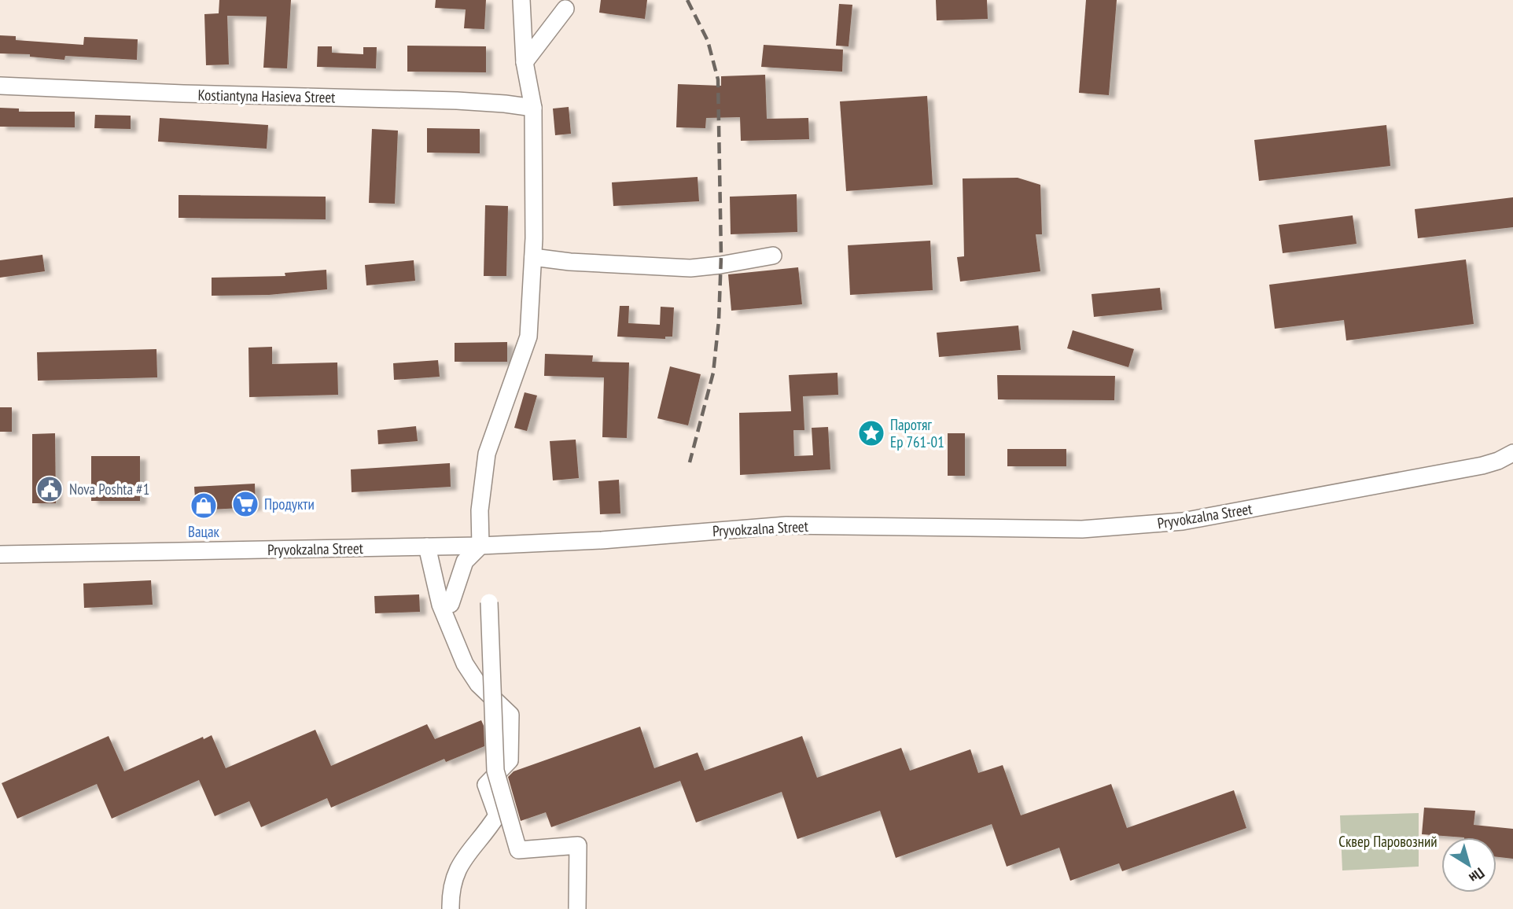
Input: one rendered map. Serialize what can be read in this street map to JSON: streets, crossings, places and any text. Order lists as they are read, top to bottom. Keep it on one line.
{"streets":{"street":["Kostiantyna Hasieva Street","Pryvokzalna Street"]},"parks":["Сквер Паровозний"],"places":{"place":["Паротяг Ер 761-01"],"public building":["Nova Poshta #1"],"supermarket":["Продукти"],"shop":["Вацак"]},"north":"bottom right"}
